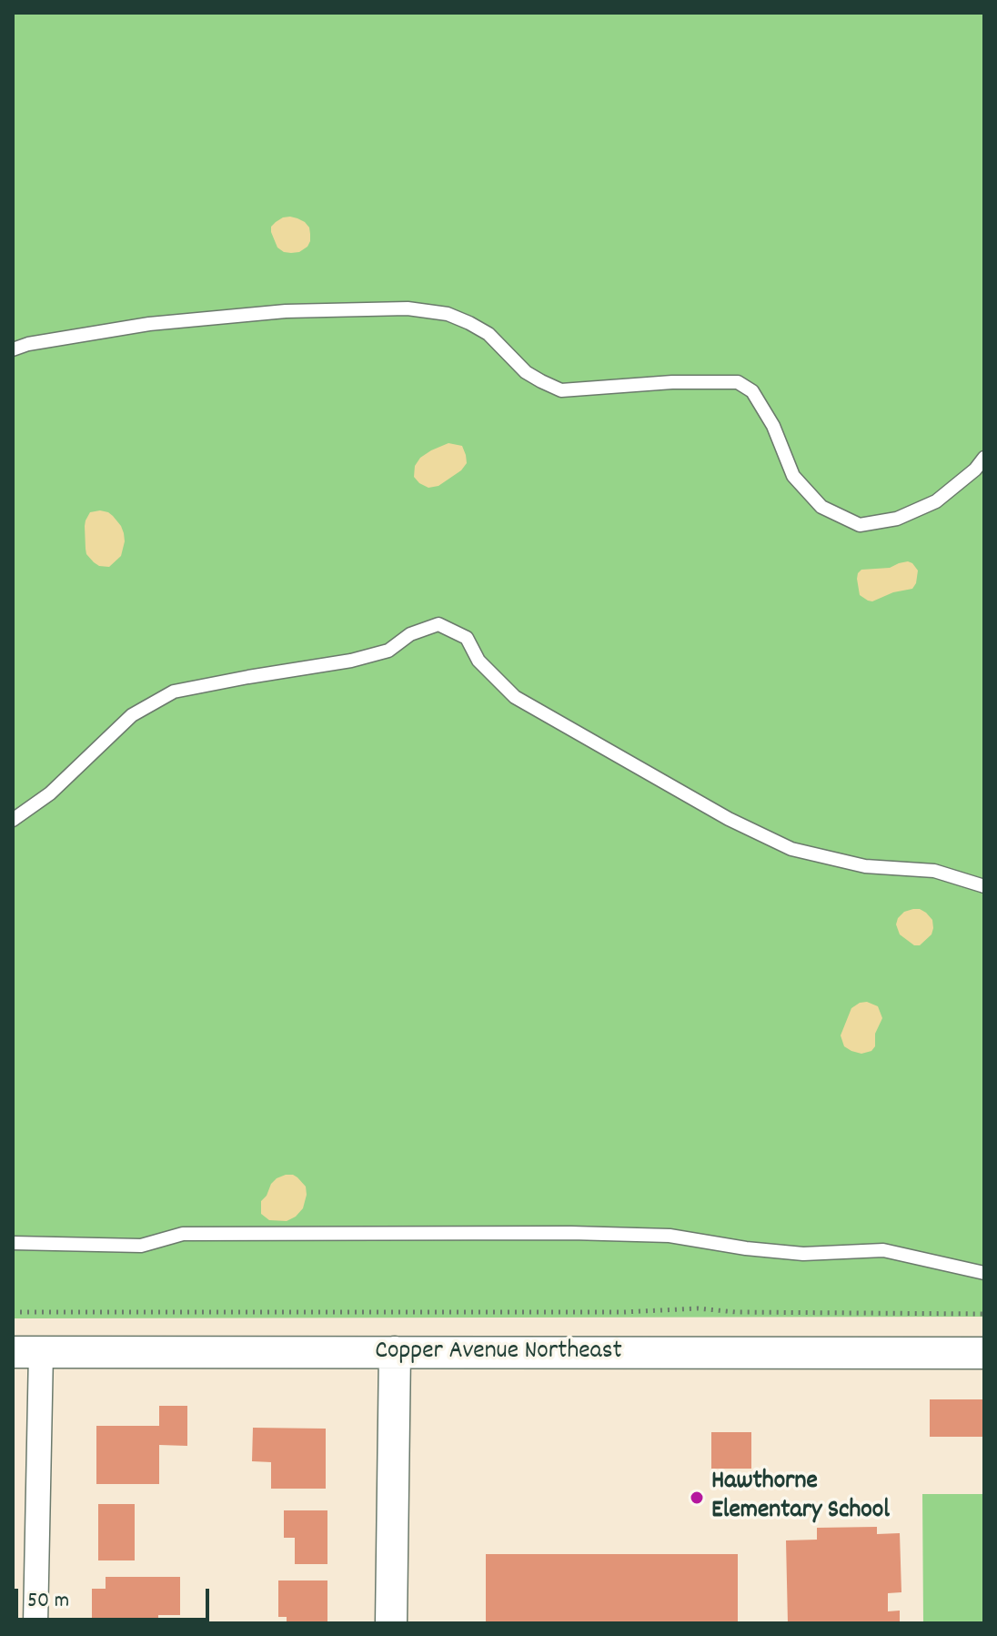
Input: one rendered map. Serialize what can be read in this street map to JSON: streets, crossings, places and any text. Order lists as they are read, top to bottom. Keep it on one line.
{"streets":{"street":["Copper Avenue Northeast"]},"places":["Hawthorne Elementary School"],"scale_bar":"50 m"}
